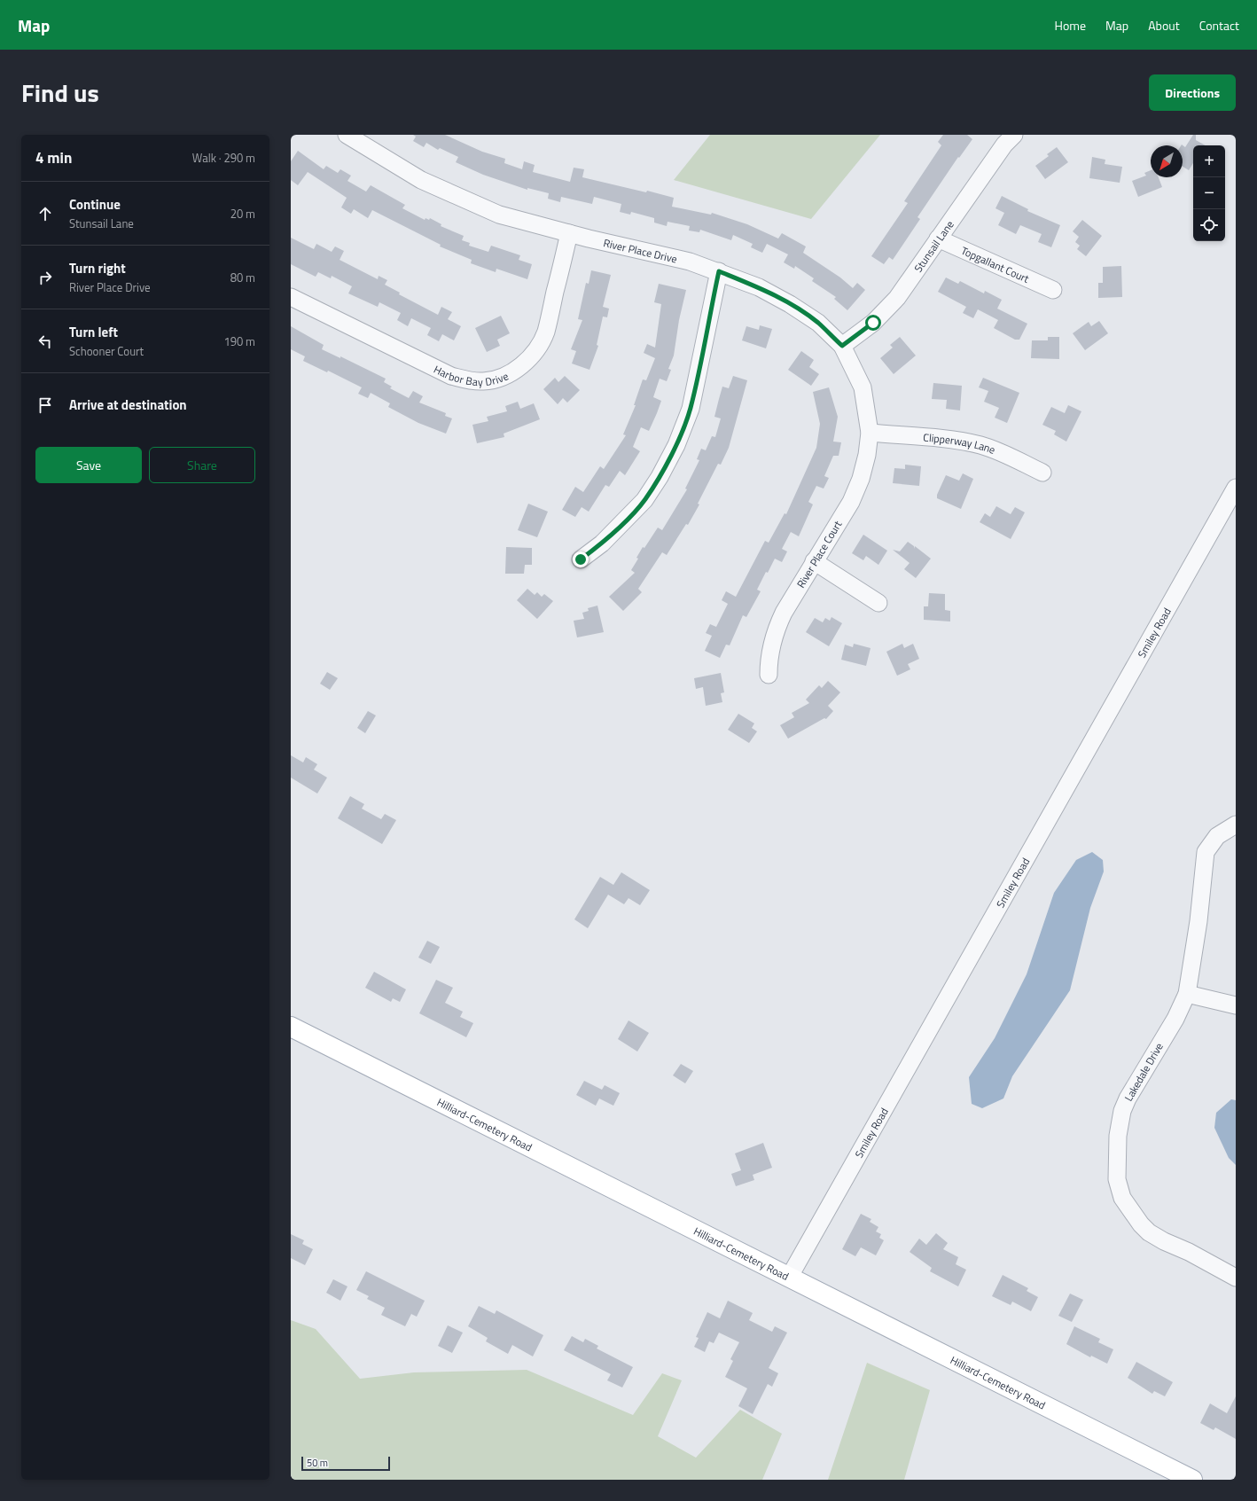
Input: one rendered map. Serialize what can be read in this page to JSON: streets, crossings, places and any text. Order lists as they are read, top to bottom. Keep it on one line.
{"streets":{"main road":["Hilliard-Cemetery Road"],"street":["Stunsail Lane","River Place Drive","Topgallant Court","Harbor Bay Drive","Clipperway Lane","River Place Court","Smiley Road","Lakedale Drive"]},"crossings":[["Stunsail Lane","River Place Drive"],["Stunsail Lane","Topgallant Court"],["River Place Drive","Harbor Bay Drive"],["River Place Drive","Clipperway Lane"],["River Place Drive","River Place Court"],["Clipperway Lane","River Place Court"],["Smiley Road","Hilliard-Cemetery Road"]],"scale_bar":"50 m","north":"bottom left","page":{"header":"Map","nav":["Home","Map","About","Contact"],"title":"Find us","buttons":["Directions",["Save","Share"]],"heading":["4 min","Walk · 290 m"],"map_buttons":["+","−"],"list":[["Continue","Stunsail Lane","20 m"],["Turn right","River Place Drive","80 m"],["Turn left","Schooner Court","190 m"],"Arrive at destination"],"scale":"50 m"}}
